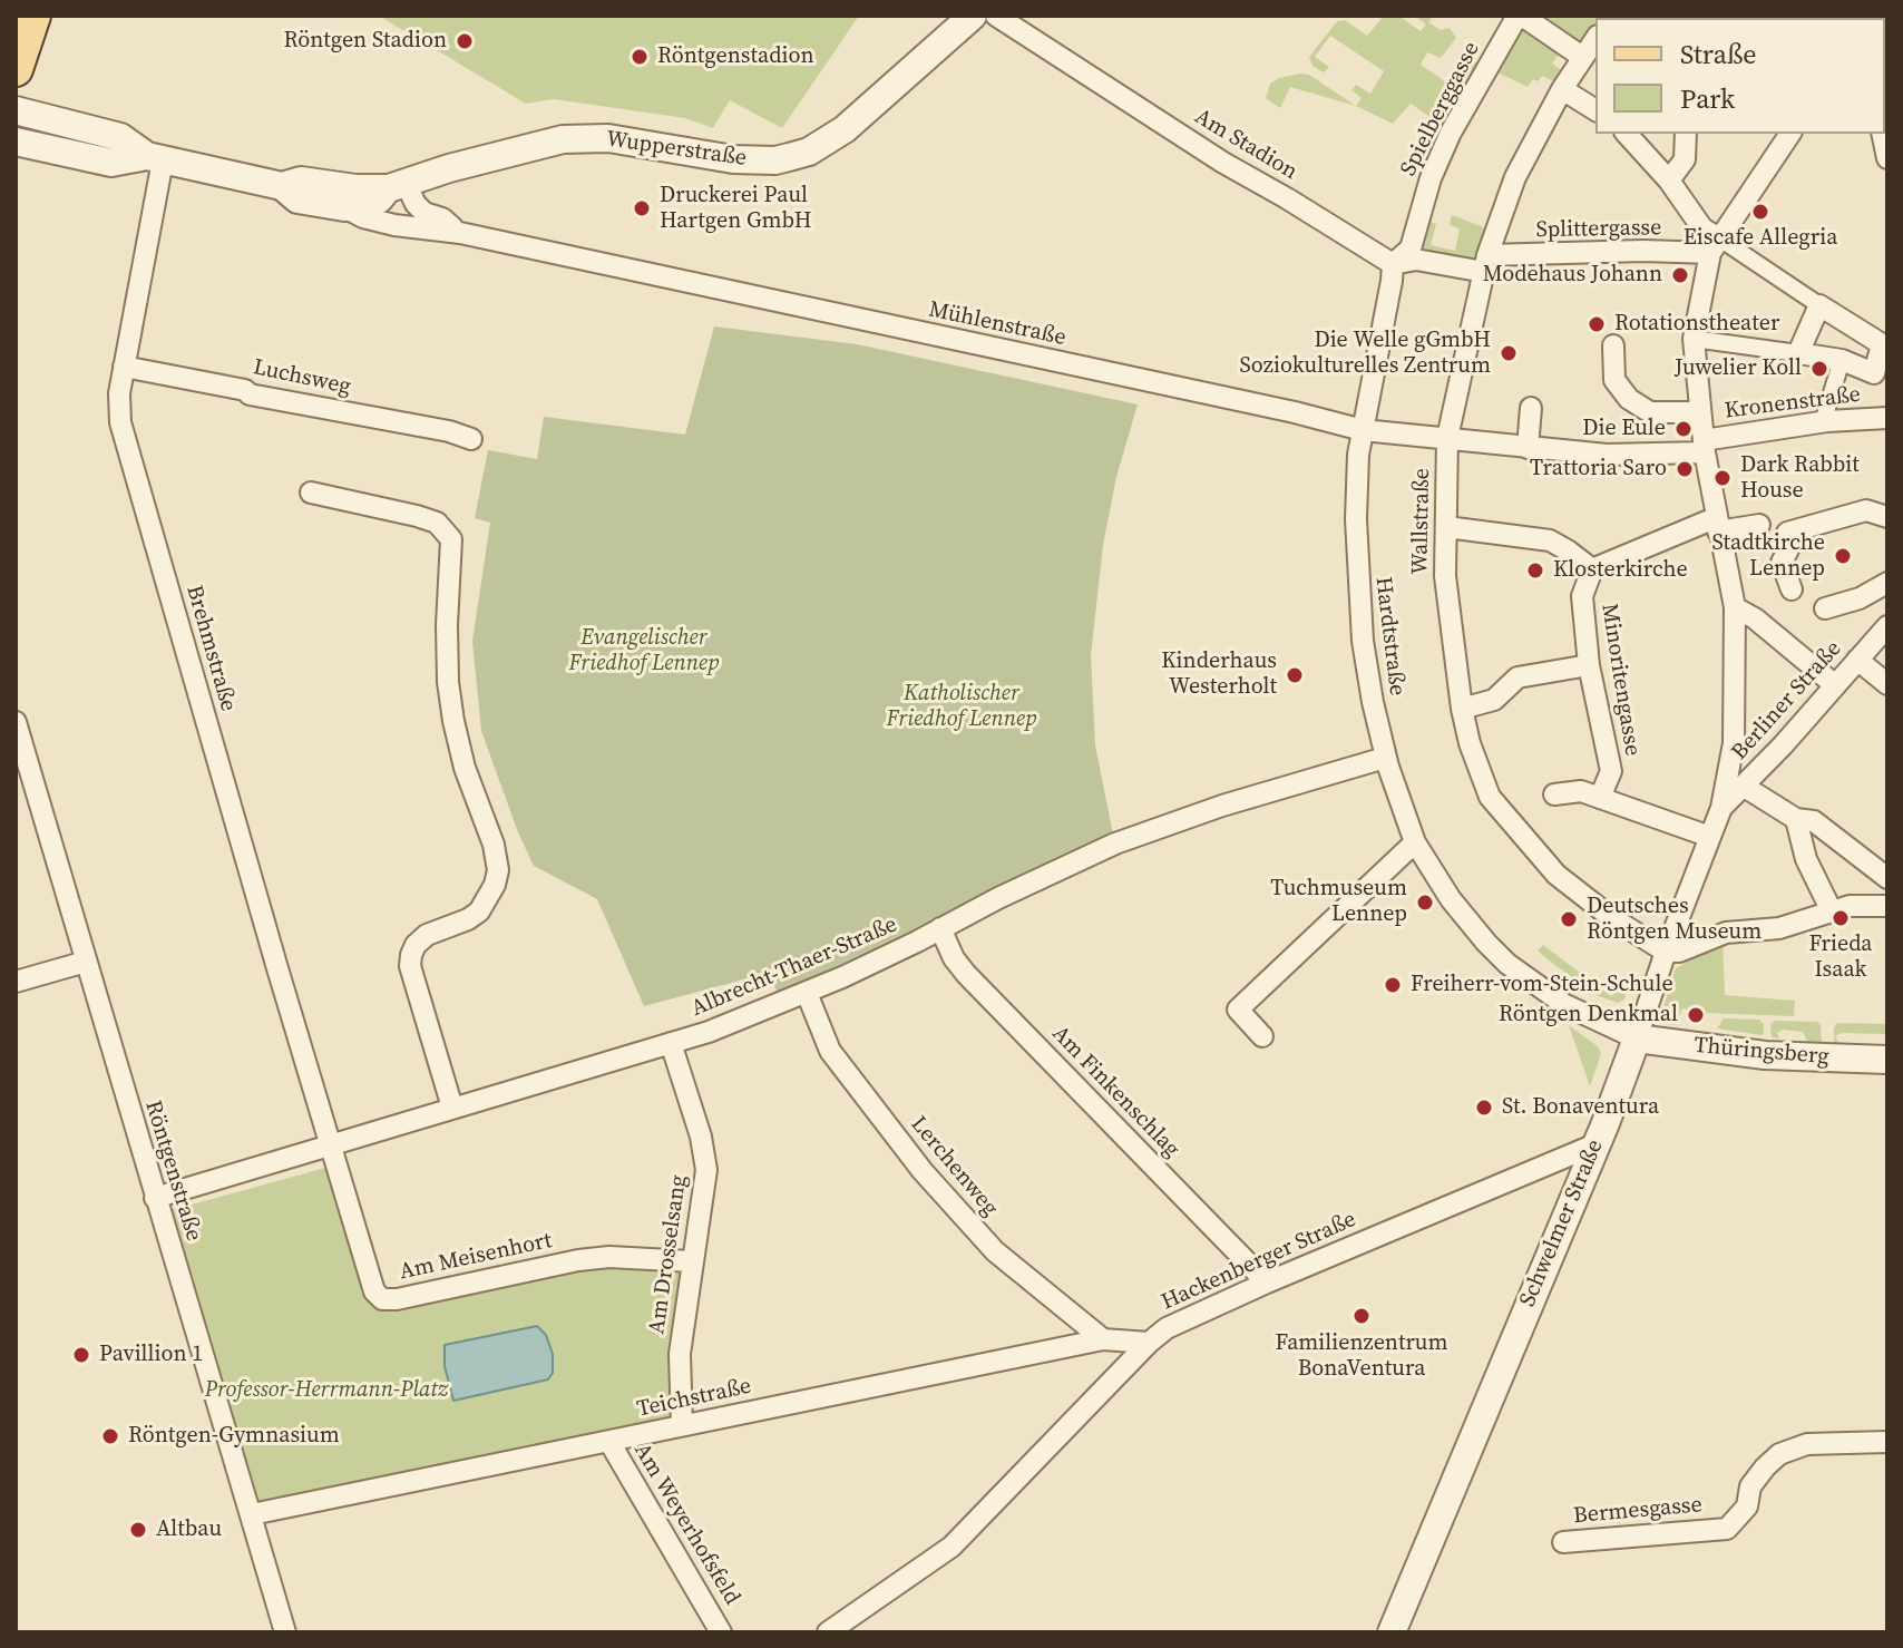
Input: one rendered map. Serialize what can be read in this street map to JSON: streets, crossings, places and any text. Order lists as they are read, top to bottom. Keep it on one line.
{"streets":{"street":["Spielberggasse","Am Stadion","Wupperstraße","Splittergasse","Mühlenstraße","Luchsweg","Kronenstraße","Wallstraße","Hardtstraße","Brehmstraße","Minoritengasse","Berliner Straße","Albrecht-Thaer-Straße","Thüringsberg","Am Finkenschlag","Lerchenweg","Röntgenstraße","Schwelmer Straße","Am Drosselsang","Am Meisenhort","Hackenberger Straße","Teichstraße","Bermesgasse","Am Weyerhofsfeld"]},"crossings":[["Spielberggasse","Am Stadion"],["Spielberggasse","Mühlenstraße"],["Spielberggasse","Wallstraße"],["Spielberggasse","Hardtstraße"],["Wupperstraße","Mühlenstraße"],["Splittergasse","Wallstraße"],["Splittergasse","Schwelmer Straße"],["Mühlenstraße","Kronenstraße"],["Mühlenstraße","Wallstraße"],["Mühlenstraße","Hardtstraße"],["Mühlenstraße","Schwelmer Straße"],["Luchsweg","Brehmstraße"],["Kronenstraße","Schwelmer Straße"],["Wallstraße","Schwelmer Straße"],["Hardtstraße","Albrecht-Thaer-Straße"],["Hardtstraße","Thüringsberg"],["Hardtstraße","Schwelmer Straße"],["Brehmstraße","Albrecht-Thaer-Straße"],["Brehmstraße","Am Meisenhort"],["Berliner Straße","Schwelmer Straße"],["Albrecht-Thaer-Straße","Am Finkenschlag"],["Albrecht-Thaer-Straße","Lerchenweg"],["Albrecht-Thaer-Straße","Röntgenstraße"],["Albrecht-Thaer-Straße","Am Drosselsang"],["Albrecht-Thaer-Straße","Am Meisenhort"],["Thüringsberg","Schwelmer Straße"],["Am Finkenschlag","Hackenberger Straße"],["Lerchenweg","Teichstraße"],["Röntgenstraße","Teichstraße"],["Schwelmer Straße","Hackenberger Straße"],["Am Drosselsang","Am Meisenhort"],["Am Drosselsang","Teichstraße"],["Hackenberger Straße","Teichstraße"],["Teichstraße","Am Weyerhofsfeld"]],"parks":["Evangelischer Friedhof Lennep","Katholischer Friedhof Lennep","Professor-Herrmann-Platz"],"places":["Röntgen Stadion","Röntgenstadion","Druckerei Paul Hartgen GmbH","Eiscafe Allegria","Modehaus Johann","Rotationstheater","Die Welle gGmbH Soziokulturelles Zentrum","Juwelier Koll","Die Eule","Trattoria Saro","Dark Rabbit House","Stadtkirche Lennep","Klosterkirche","Kinderhaus Westerholt","Tuchmuseum Lennep","Frieda Isaak","Deutsches Röntgen Museum","Freiherr-vom-Stein-Schule","Röntgen Denkmal","St. Bonaventura","Familienzentrum BonaVentura","Pavillion 1","Röntgen-Gymnasium","Altbau"],"legend":["Straße","Park"]}
